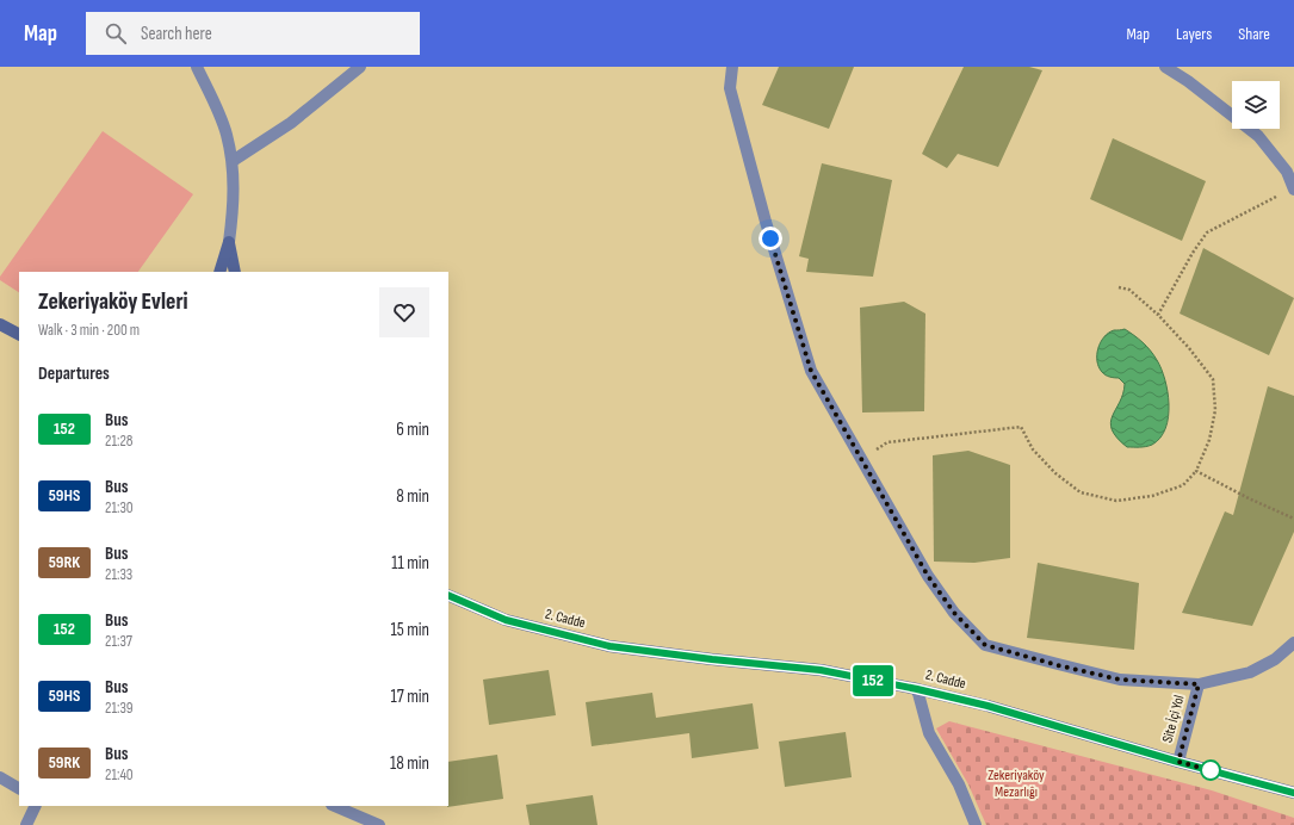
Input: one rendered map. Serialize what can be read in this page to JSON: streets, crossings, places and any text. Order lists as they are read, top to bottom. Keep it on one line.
{"streets":{"street":["2. Cadde","Site İçi Yol"]},"crossings":[["2. Cadde","Site İçi Yol"]],"parks":["Zekeriyaköy Mezarlığı"],"lines":["bus line 152"],"page":{"header":"Map","search":"Search here","nav":["Map","Layers","Share"],"on_map":"152","heading":[["Zekeriyaköy Evleri","Walk · 3 min · 200 m"],"Departures"],"list":[{"mark":"152","name":"Bus","note":"21:28","value":"6 min"},{"mark":"59HS","name":"Bus","note":"21:30","value":"8 min"},{"mark":"59RK","name":"Bus","note":"21:33","value":"11 min"},{"mark":"152","name":"Bus","note":"21:37","value":"15 min"},{"mark":"59HS","name":"Bus","note":"21:39","value":"17 min"},{"mark":"59RK","name":"Bus","note":"21:40","value":"18 min"}]}}
